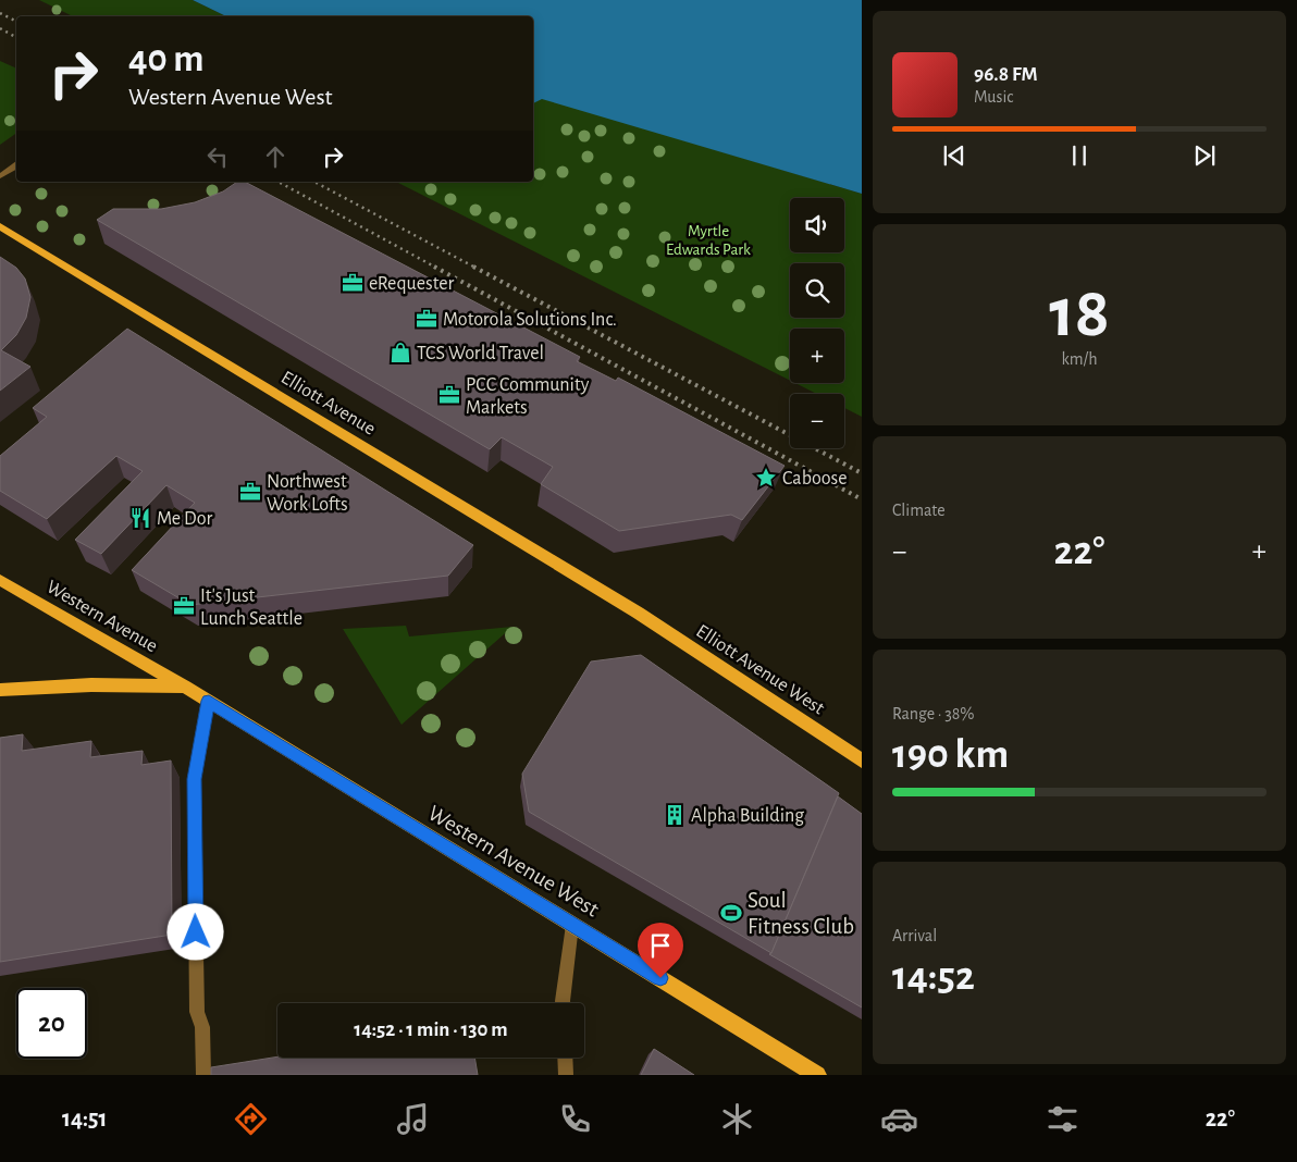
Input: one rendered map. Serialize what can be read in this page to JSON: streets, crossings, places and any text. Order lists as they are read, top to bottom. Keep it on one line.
{"streets":{"main road":["Elliott Avenue","Western Avenue","Elliott Avenue West","Western Avenue West"]},"crossings":[["Elliott Avenue","Elliott Avenue West"],["Western Avenue","Western Avenue West"]],"parks":["Myrtle Edwards Park"],"places":{"office":["eRequester","Motorola Solutions Inc.","PCC Community Markets","Northwest Work Lofts","It's Just Lunch Seattle"],"shop":["TCS World Travel"],"place":["Caboose"],"restaurant":["Me Dor"],"building":["Alpha Building"],"sports":["Soul Fitness Club"]},"page":{"turn":["40 m","Western Avenue West"],"song":["96.8 FM","Music"],"map_buttons":["+","−"],"tile":[["18","km/h"],"Climate",["Range · 38%","190 km"],["Arrival","14:52"]],"heat":["−","22°","+"],"limit":"20","trip":"14:52 · 1 min · 130 m","tabs":["14:51","22°"]}}
